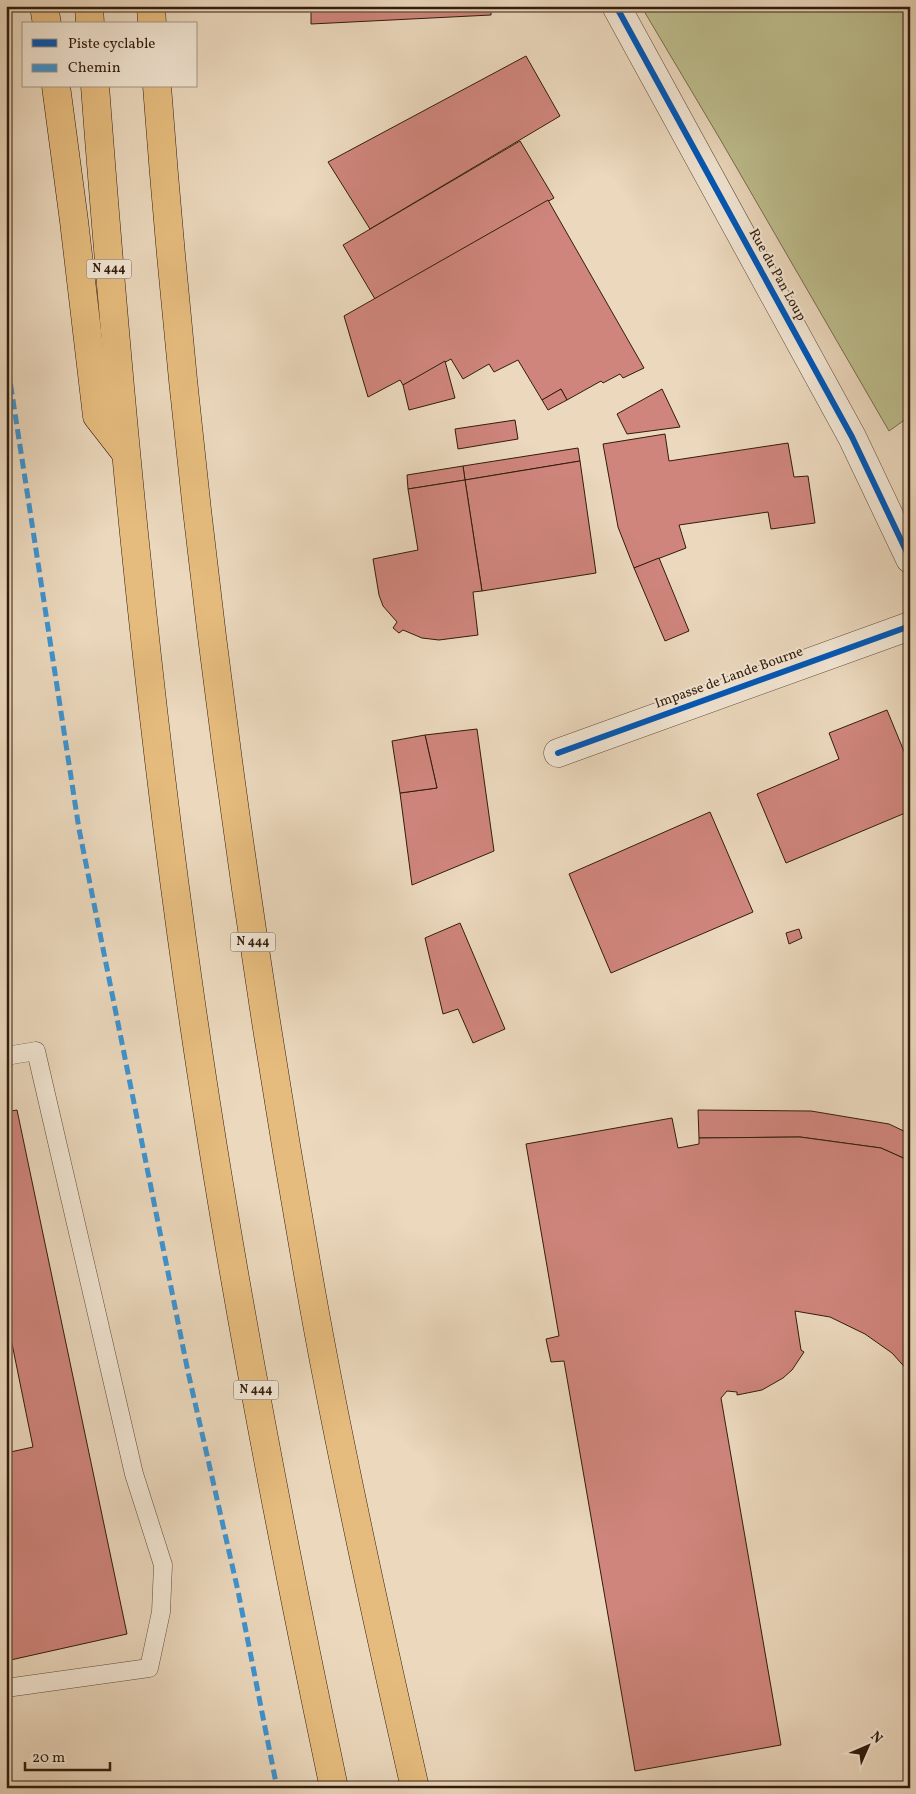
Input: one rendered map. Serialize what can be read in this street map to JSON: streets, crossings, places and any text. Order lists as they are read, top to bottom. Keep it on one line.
{"streets":{"highway":["N 444"],"street":["Rue du Pan Loup","Impasse de Lande Bourne"]},"legend":["Piste cyclable","Chemin"],"scale_bar":"20 m","north":"top right"}
